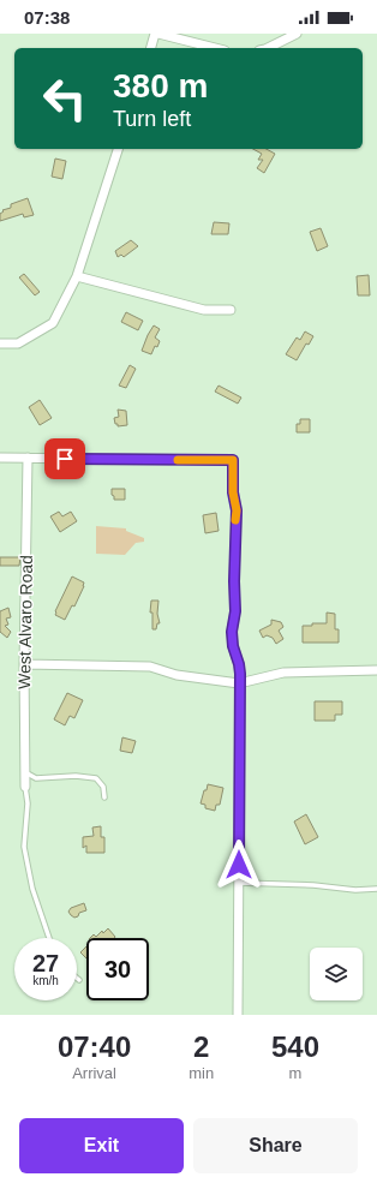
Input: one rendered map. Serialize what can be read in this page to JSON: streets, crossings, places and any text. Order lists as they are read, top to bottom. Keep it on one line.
{"streets":{"street":["West Alvaro Road"]},"page":{"status":"07:38","turn":["380 m","Turn left"],"speed":"27 km/h","limit":"30","eta":["07:40","Arrival","2","min","540","m"],"buttons":["Exit","Share"]}}
